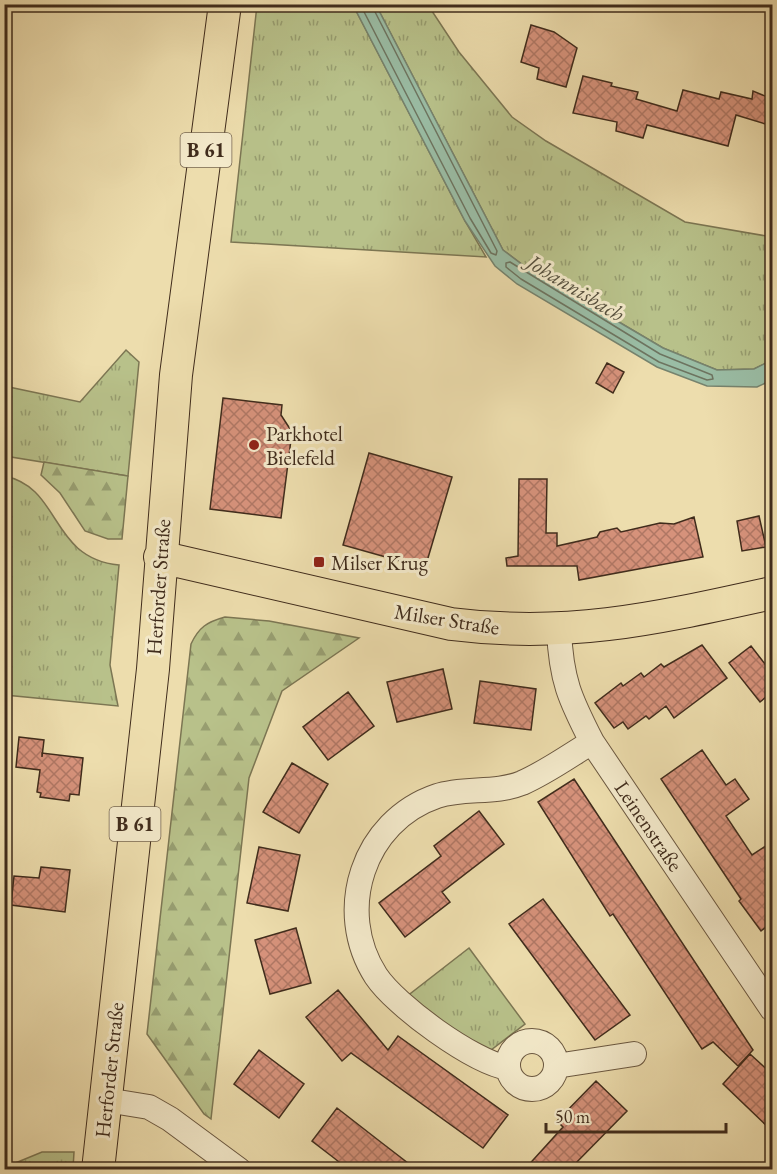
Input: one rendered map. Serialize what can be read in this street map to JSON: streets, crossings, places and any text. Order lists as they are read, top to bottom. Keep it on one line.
{"streets":{"main road":["B 61","Herforder Straße","Milser Straße"],"street":["Leinenstraße"]},"crossings":[["Herforder Straße","Milser Straße"],["Milser Straße","Leinenstraße"]],"water":["Johannisbach"],"places":{"other":["Parkhotel Bielefeld"],"transit":["Milser Krug"]},"scale_bar":"50 m"}
